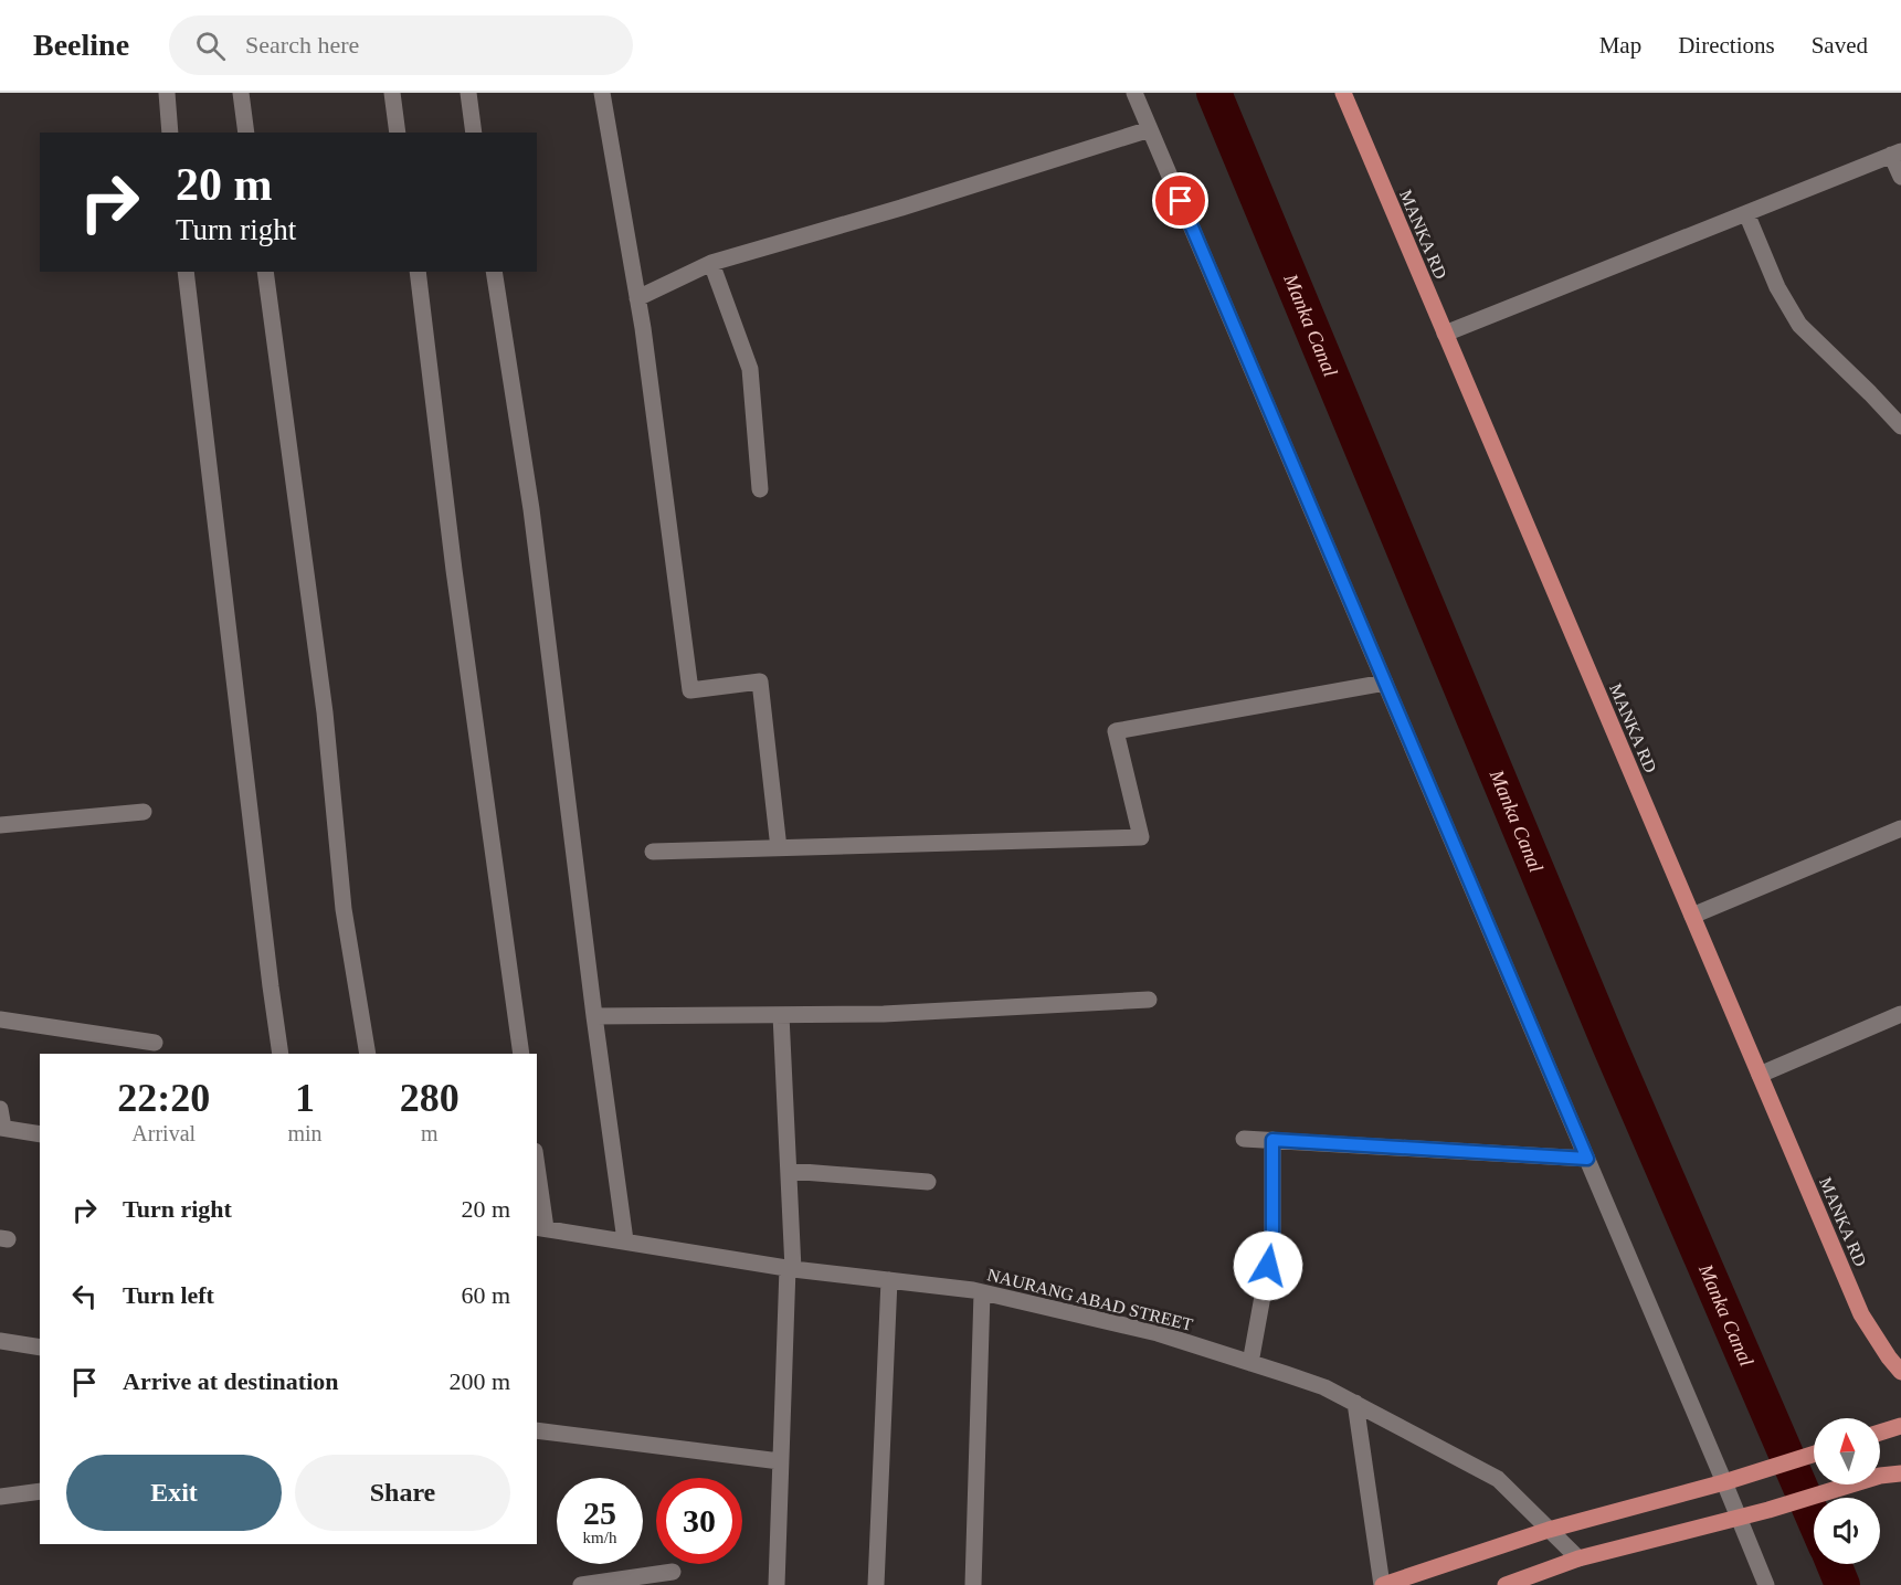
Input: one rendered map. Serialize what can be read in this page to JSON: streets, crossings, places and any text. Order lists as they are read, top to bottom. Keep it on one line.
{"streets":{"main road":["MANKA RD"],"street":["NAURANG ABAD STREET"]},"water":["Manka Canal"],"north":"top","page":{"header":"Beeline","search":"Search here","nav":["Map","Directions","Saved"],"turn":["20 m","Turn right"],"eta":["22:20","Arrival","1","min","280","m"],"list":[{"name":"Turn right","value":"20 m"},{"name":"Turn left","value":"60 m"},{"name":"Arrive at destination","value":"200 m"}],"buttons":["Exit","Share"],"speed":"25 km/h","limit":"30"}}
